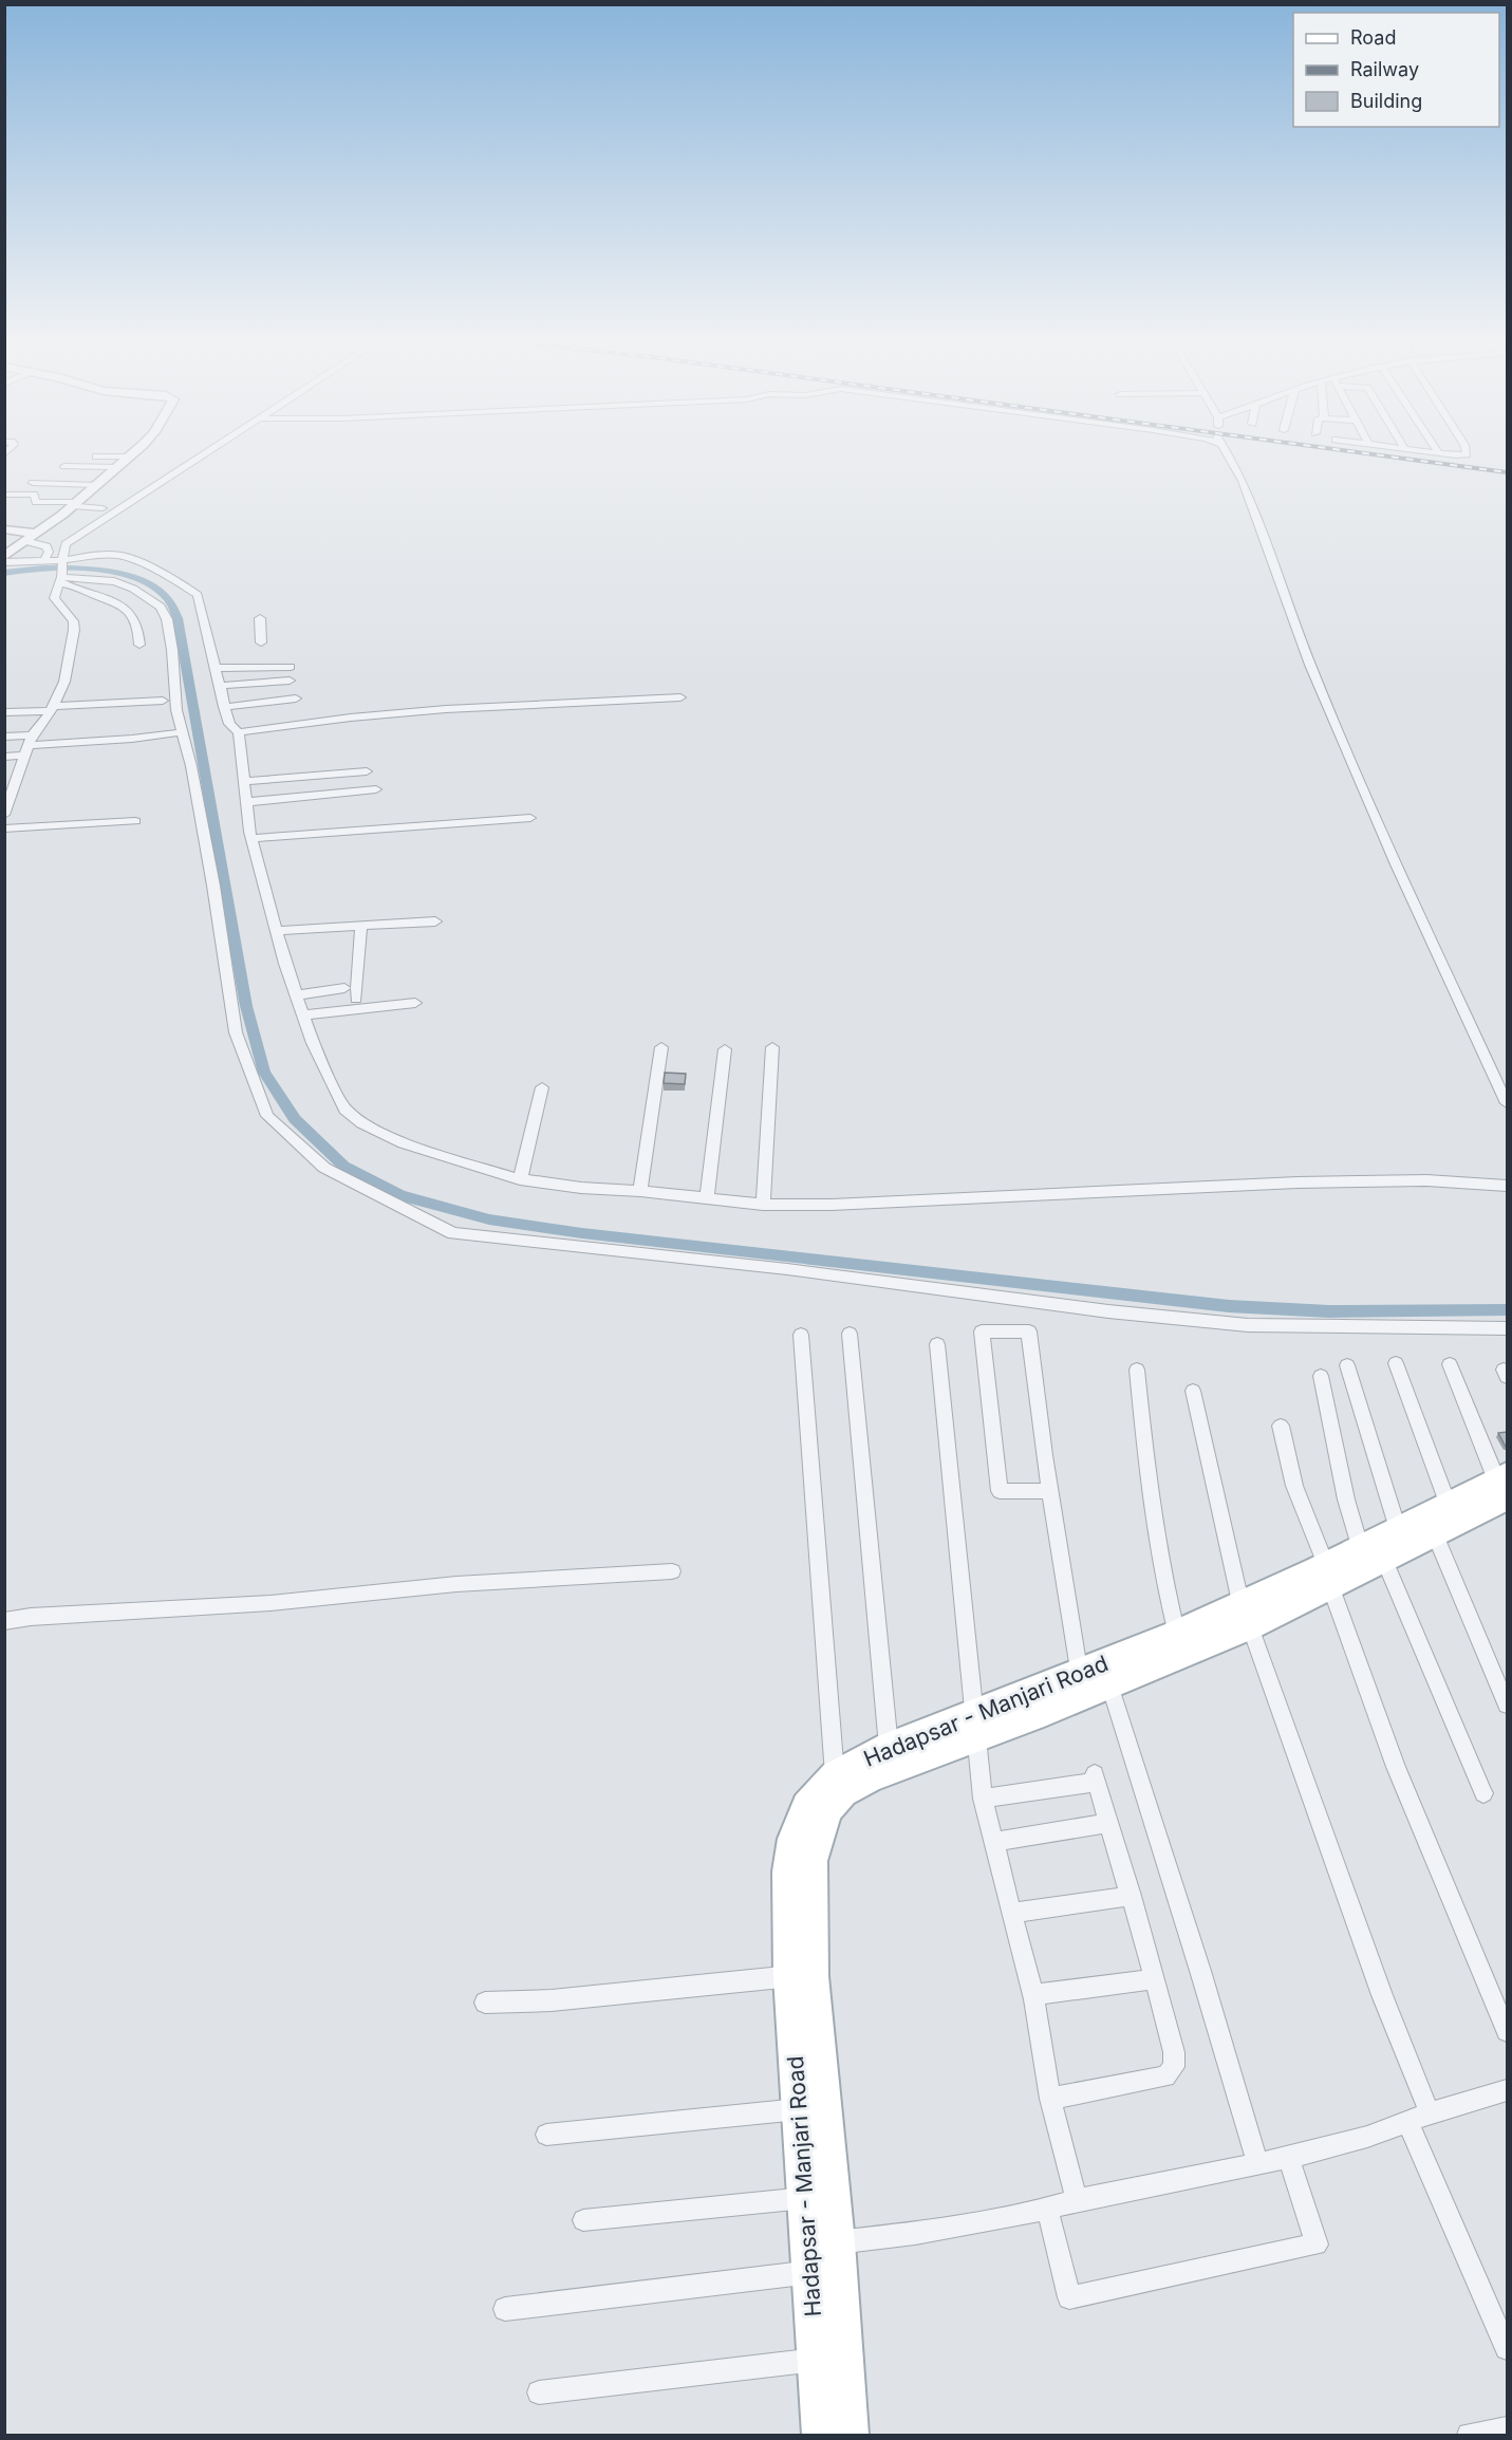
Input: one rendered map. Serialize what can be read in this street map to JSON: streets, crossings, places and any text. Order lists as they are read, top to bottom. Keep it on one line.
{"streets":{"main road":["Hadapsar - Manjari Road"]},"legend":["Road","Railway","Building"]}
